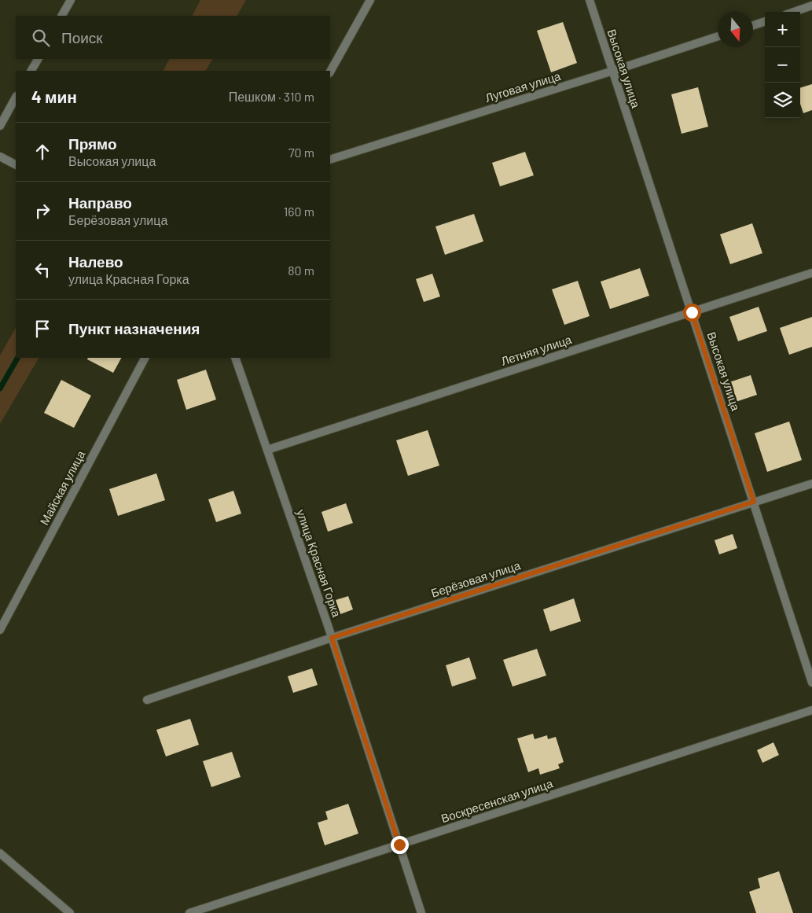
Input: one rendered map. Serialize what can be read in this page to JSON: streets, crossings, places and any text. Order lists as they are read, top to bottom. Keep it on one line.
{"streets":{"street":["Высокая улица","Луговая улица","Летняя улица","Майская улица","улица Красная Горка","Берёзовая улица","Воскресенская улица"]},"crossings":[["Высокая улица","Луговая улица"],["Высокая улица","Летняя улица"],["Высокая улица","Берёзовая улица"],["Летняя улица","улица Красная Горка"],["улица Красная Горка","Берёзовая улица"],["улица Красная Горка","Воскресенская улица"]],"north":"bottom","page":{"map_buttons":["+","−"],"search":"Поиск","heading":["4 мин","Пешком · 310 m"],"list":[["Прямо","Высокая улица","70 m"],["Направо","Берёзовая улица","160 m"],["Налево","улица Красная Горка","80 m"],"Пункт назначения"]}}
